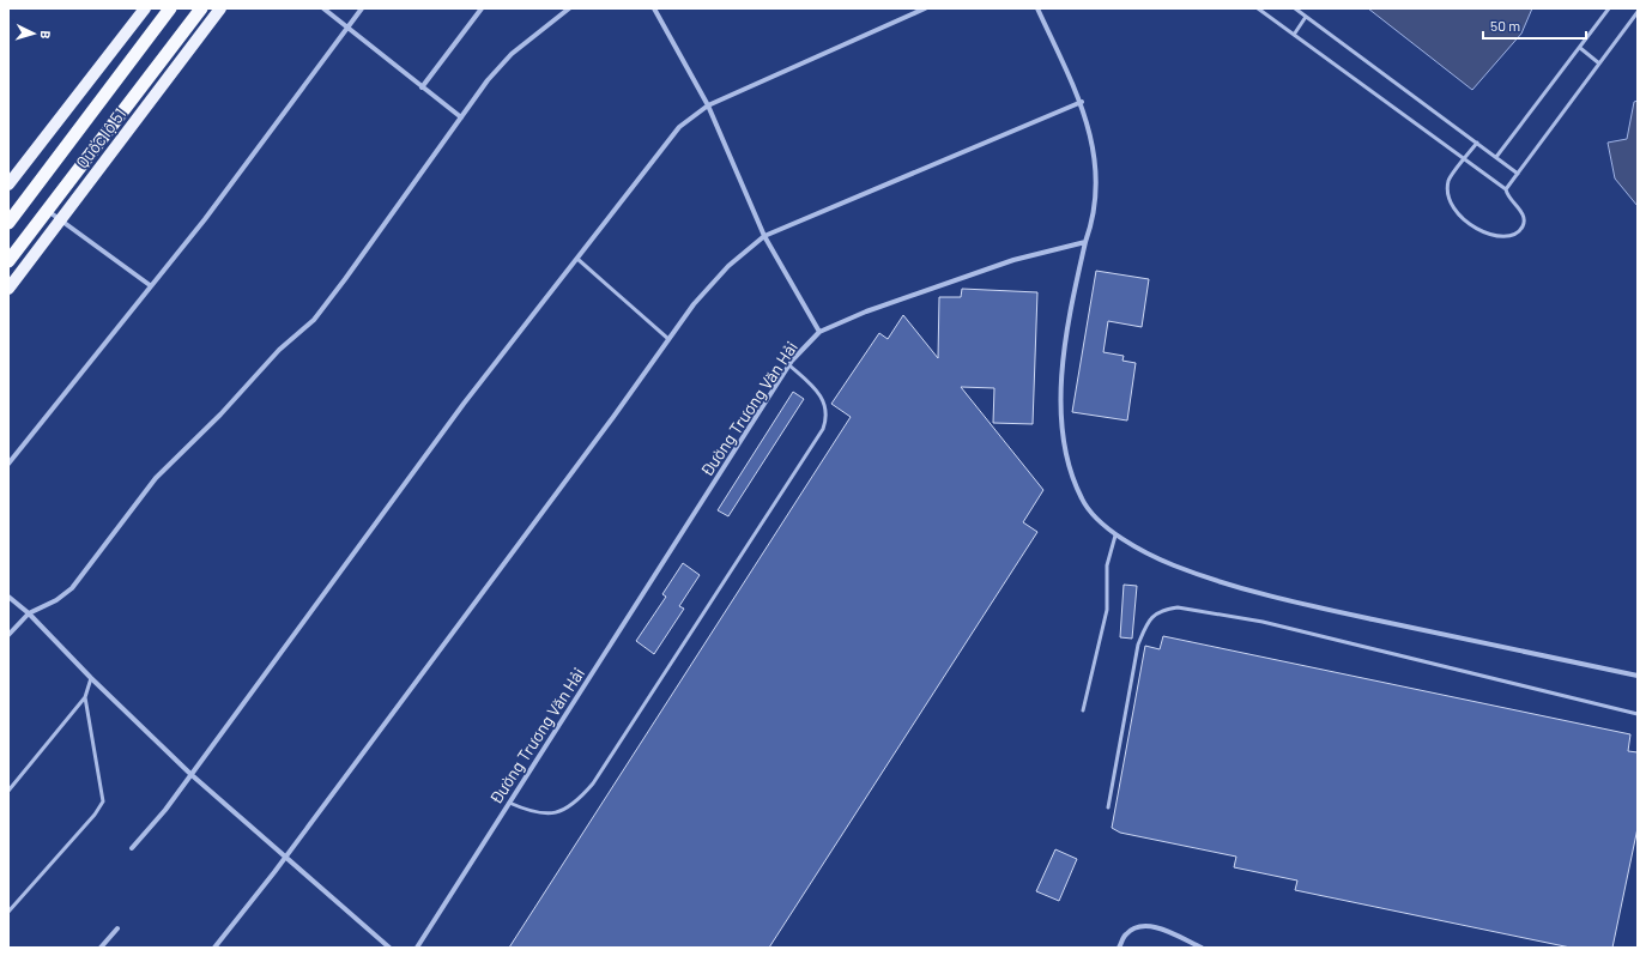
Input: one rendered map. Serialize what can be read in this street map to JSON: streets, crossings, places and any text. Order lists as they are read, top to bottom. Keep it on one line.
{"streets":{"highway":["Quốc lộ 51"],"street":["Đường Trương Văn Hải"]},"scale_bar":"50 m","north":"right"}
